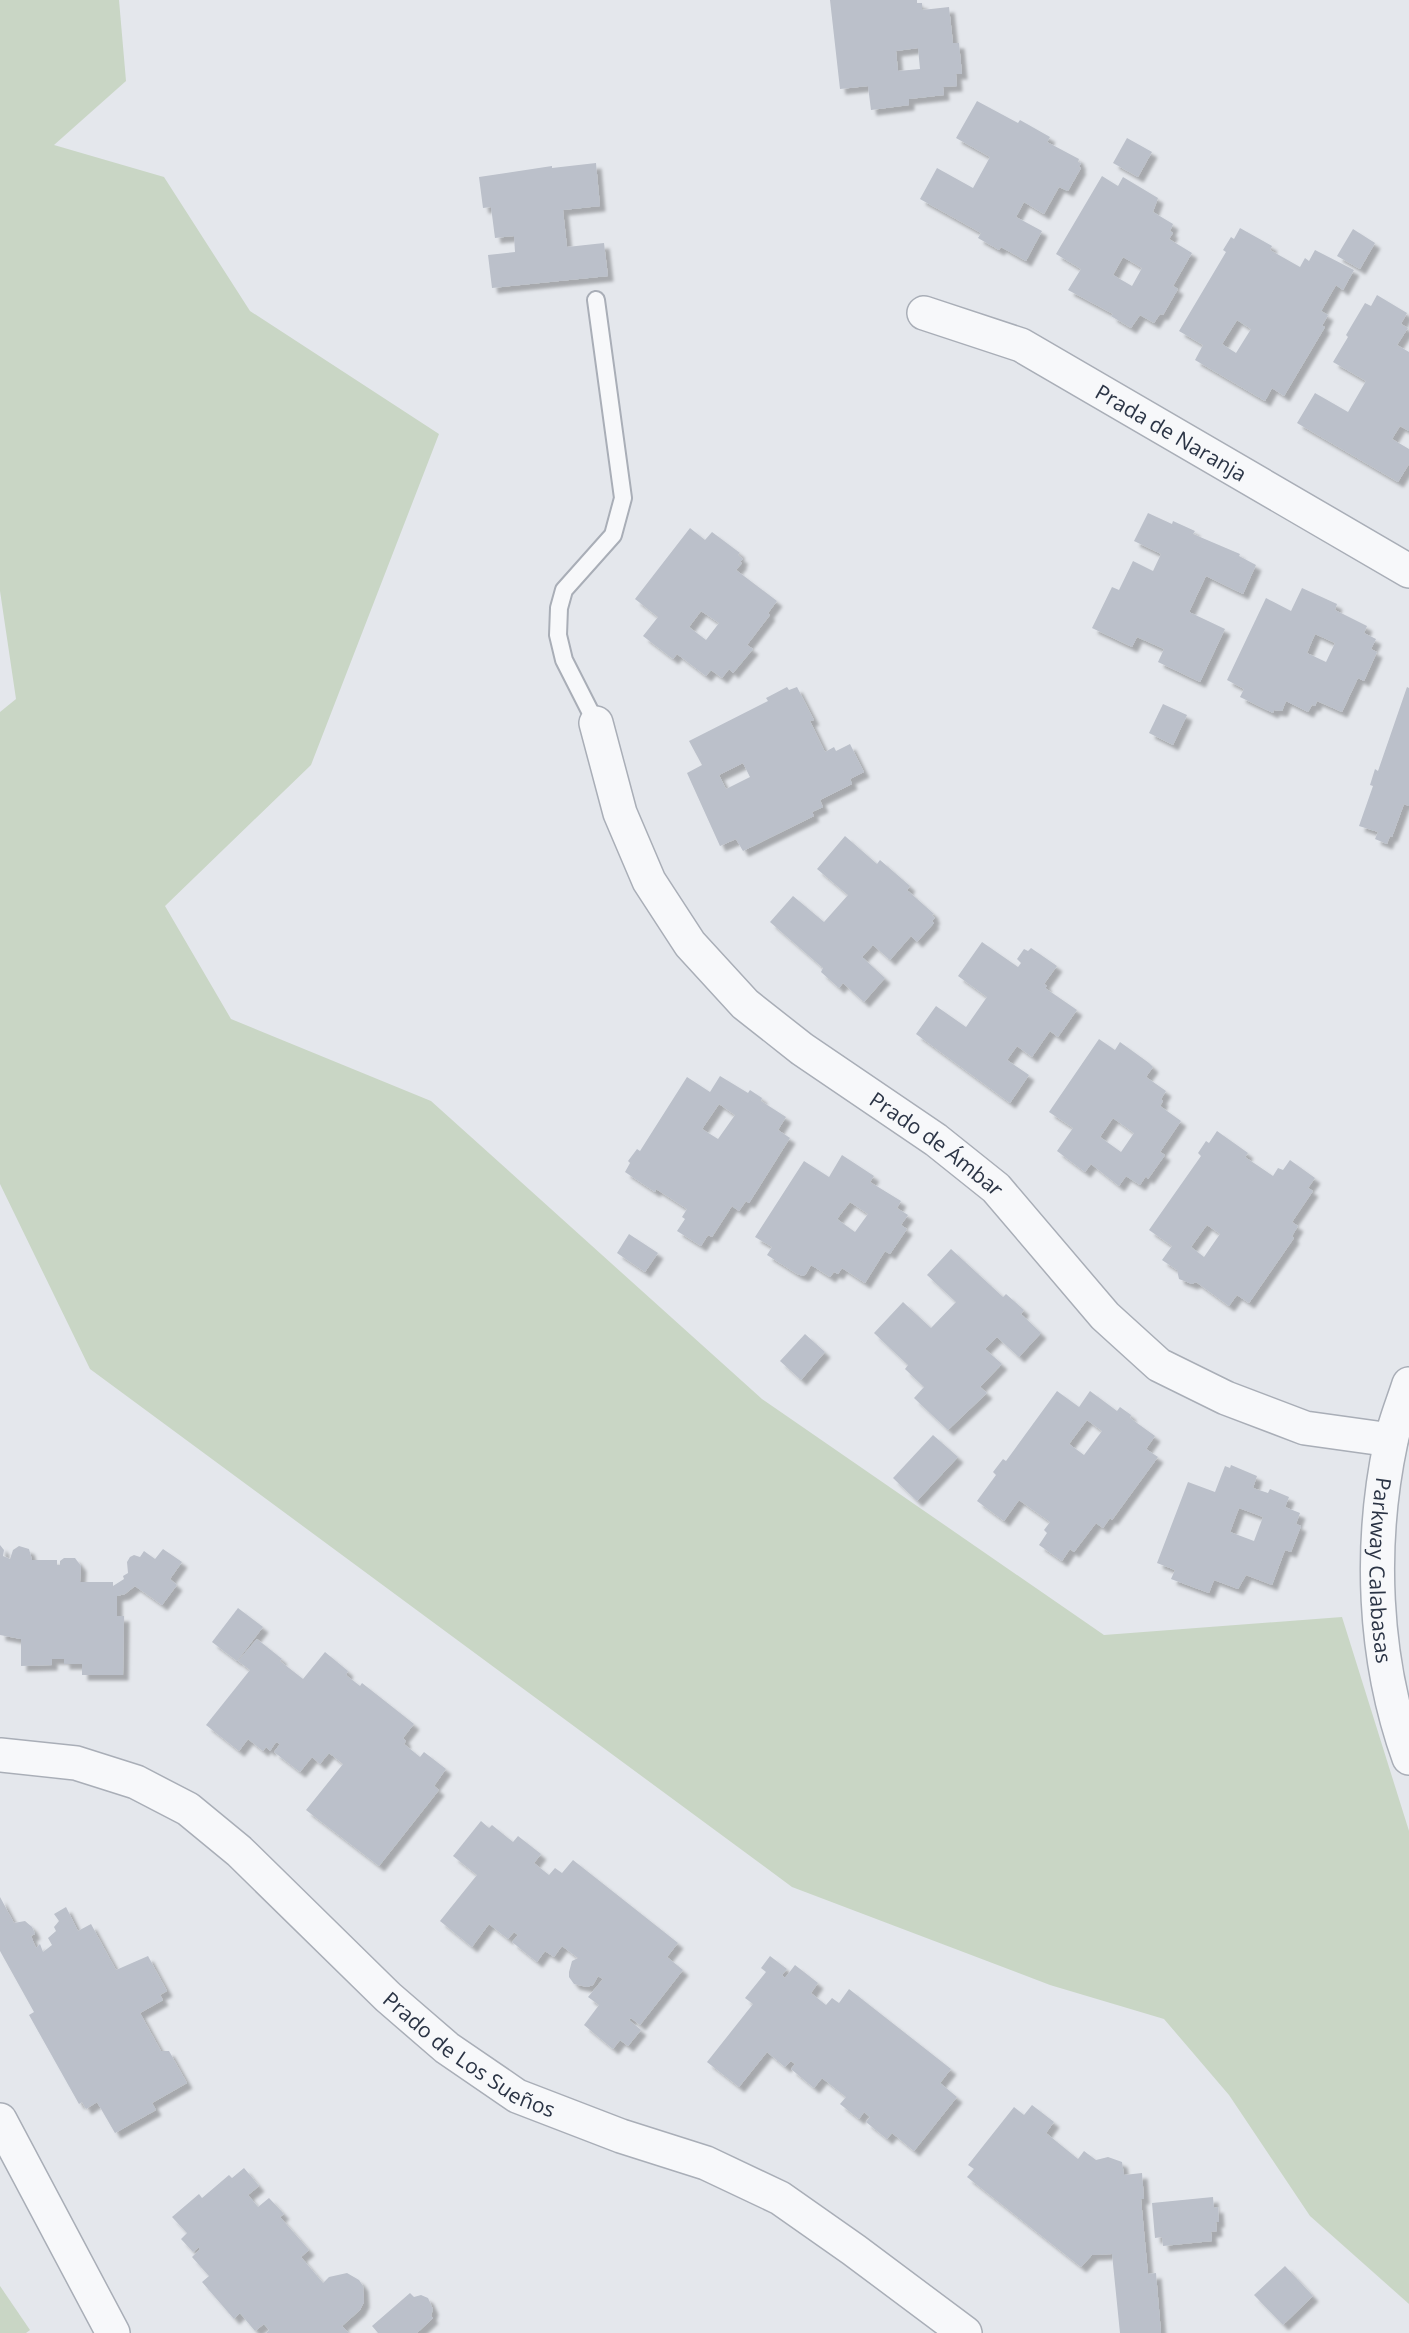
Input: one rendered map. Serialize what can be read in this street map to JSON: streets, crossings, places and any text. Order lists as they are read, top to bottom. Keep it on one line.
{"streets":{"street":["Prada de Naranja","Prado de Ámbar","Parkway Calabasas","Prado de Los Sueños"]},"crossings":[["Prado de Ámbar","Parkway Calabasas"]]}
